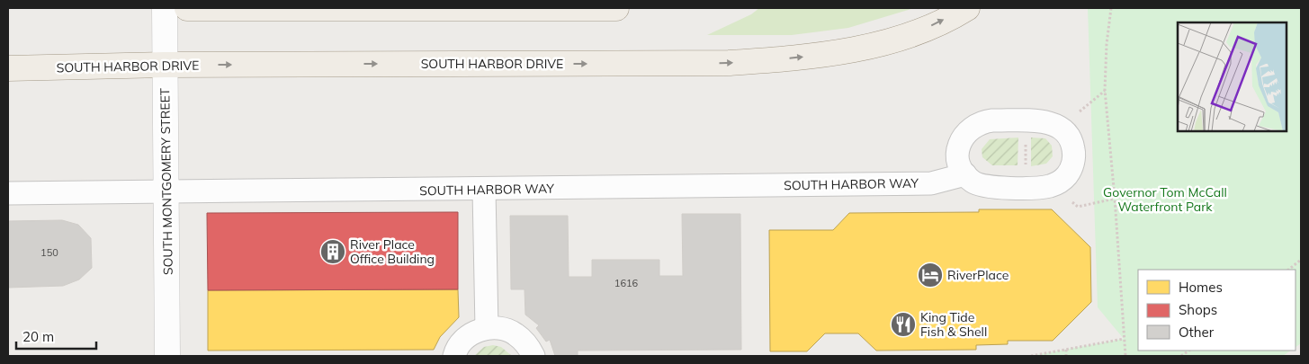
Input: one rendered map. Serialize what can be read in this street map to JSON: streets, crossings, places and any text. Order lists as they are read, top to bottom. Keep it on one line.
{"streets":{"main road":["SOUTH HARBOR DRIVE"],"street":["SOUTH MONTGOMERY STREET","SOUTH HARBOR WAY"]},"crossings":[["SOUTH HARBOR DRIVE","SOUTH MONTGOMERY STREET"],["SOUTH MONTGOMERY STREET","SOUTH HARBOR WAY"]],"parks":["Governor Tom McCall Waterfront Park"],"places":{"building":["River Place Office Building"],"hotel":["RiverPlace"],"restaurant":["King Tide Fish & Shell"]},"house_numbers":["150","1616"],"legend":["Homes","Shops","Other"],"scale_bar":"20 m"}
